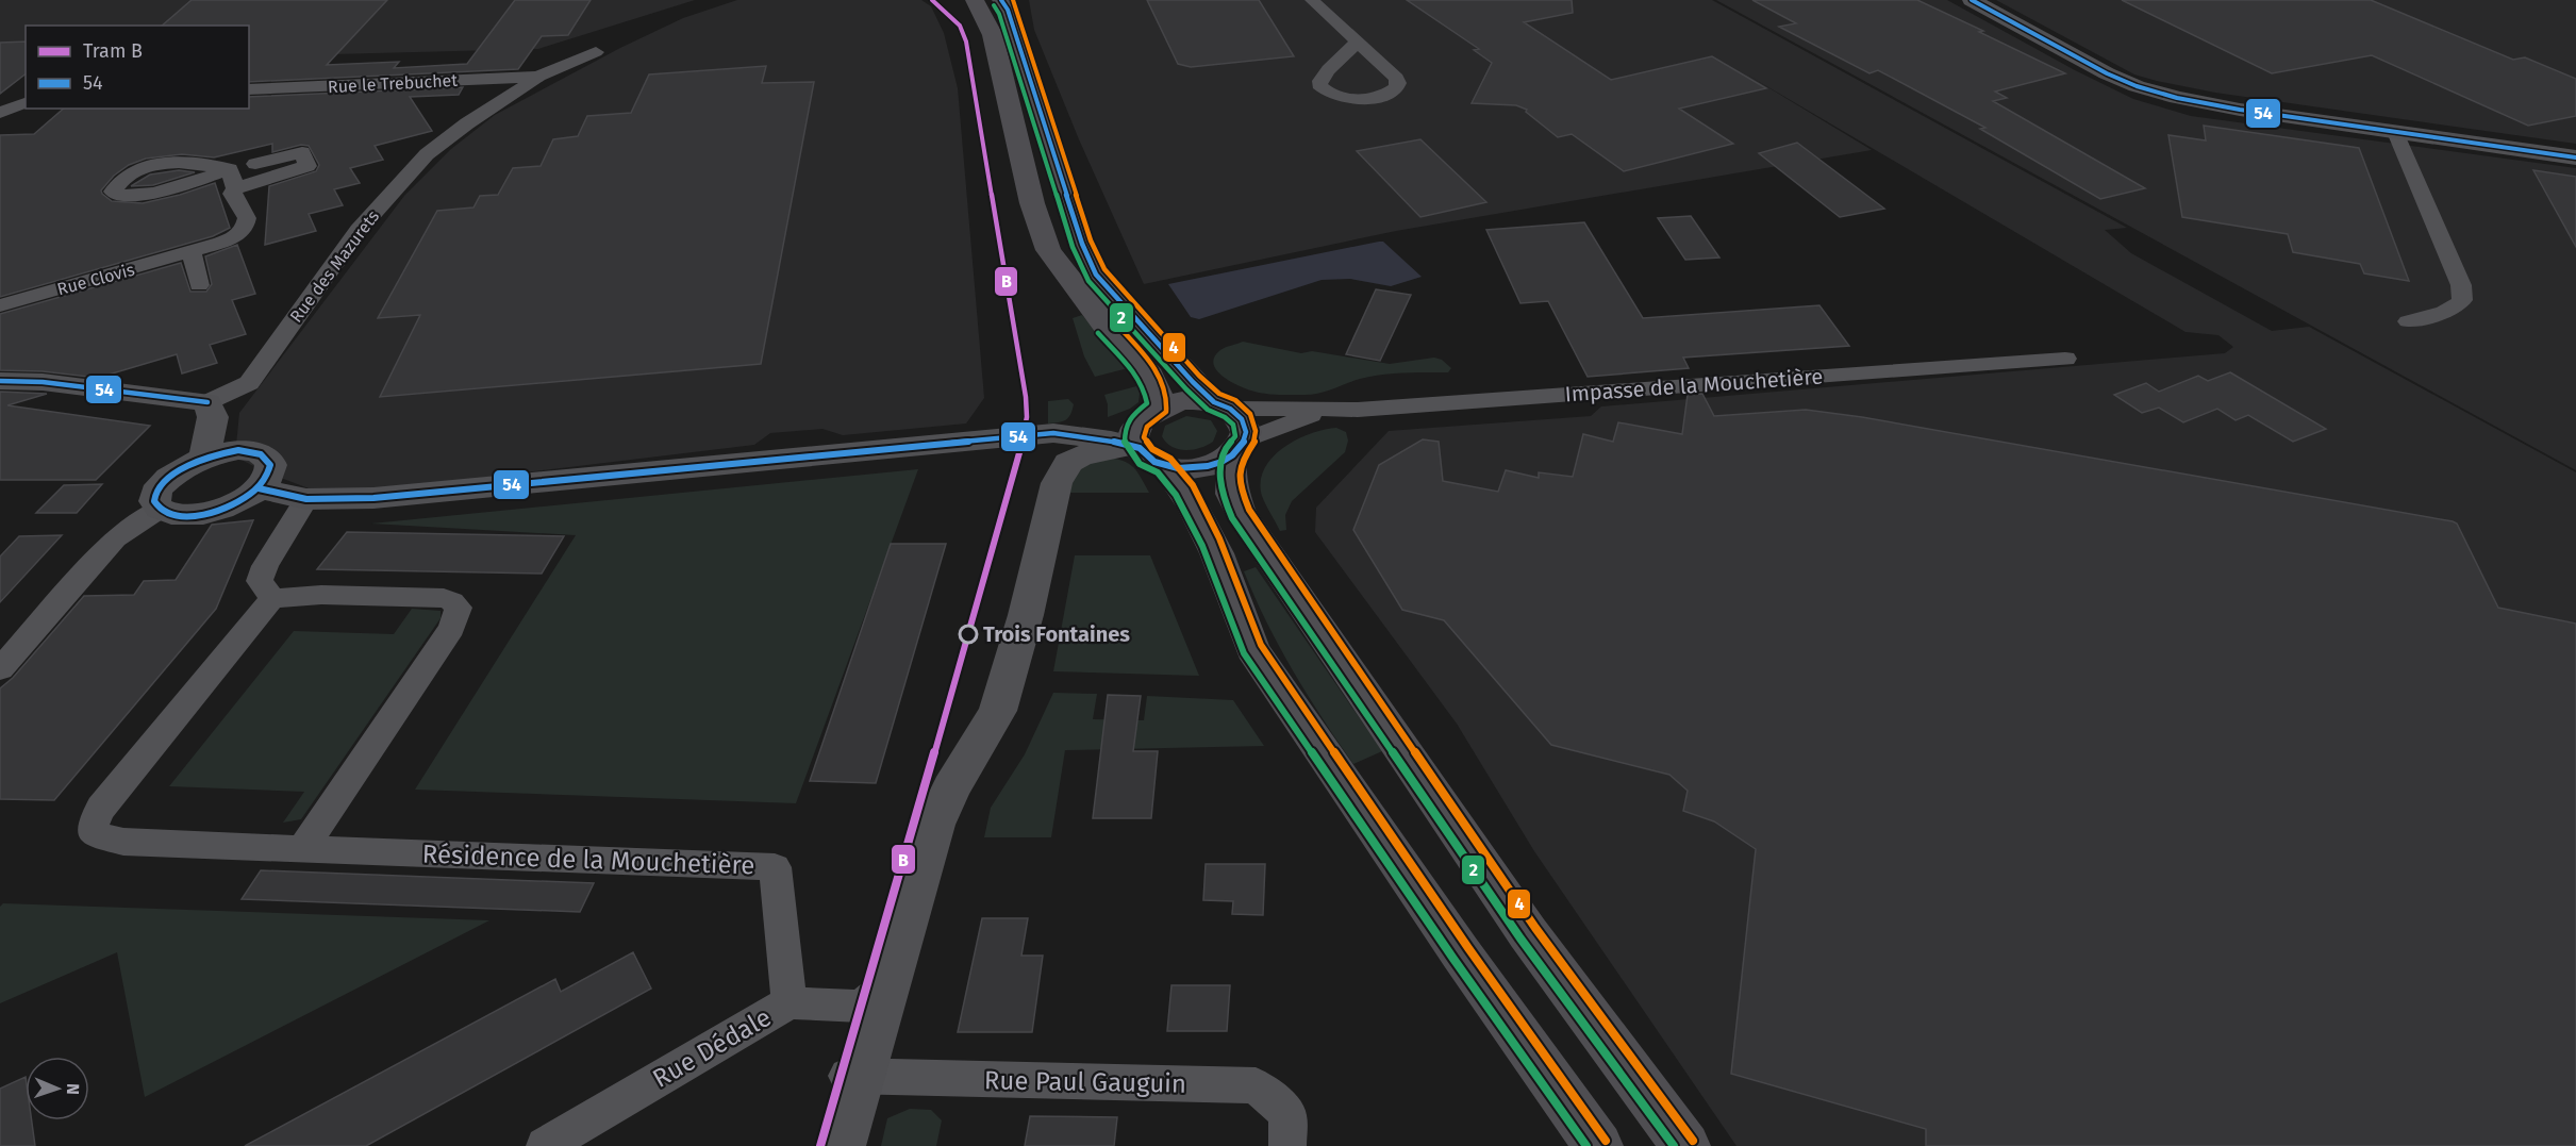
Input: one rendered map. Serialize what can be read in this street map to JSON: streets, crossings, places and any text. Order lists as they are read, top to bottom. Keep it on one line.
{"streets":{"street":["Rue le Trebuchet","Rue des Mazurets","Rue Clovis","Impasse de la Mouchetière","Résidence de la Mouchetière","Rue Dédale","Rue Paul Gauguin"]},"crossings":[["Rue le Trebuchet","Rue des Mazurets"],["Résidence de la Mouchetière","Rue Dédale"]],"places":["Trois Fontaines"],"lines":["tram line B","transit line 54","transit line 4","transit line 2"],"legend":["Tram B","54"],"north":"right"}
